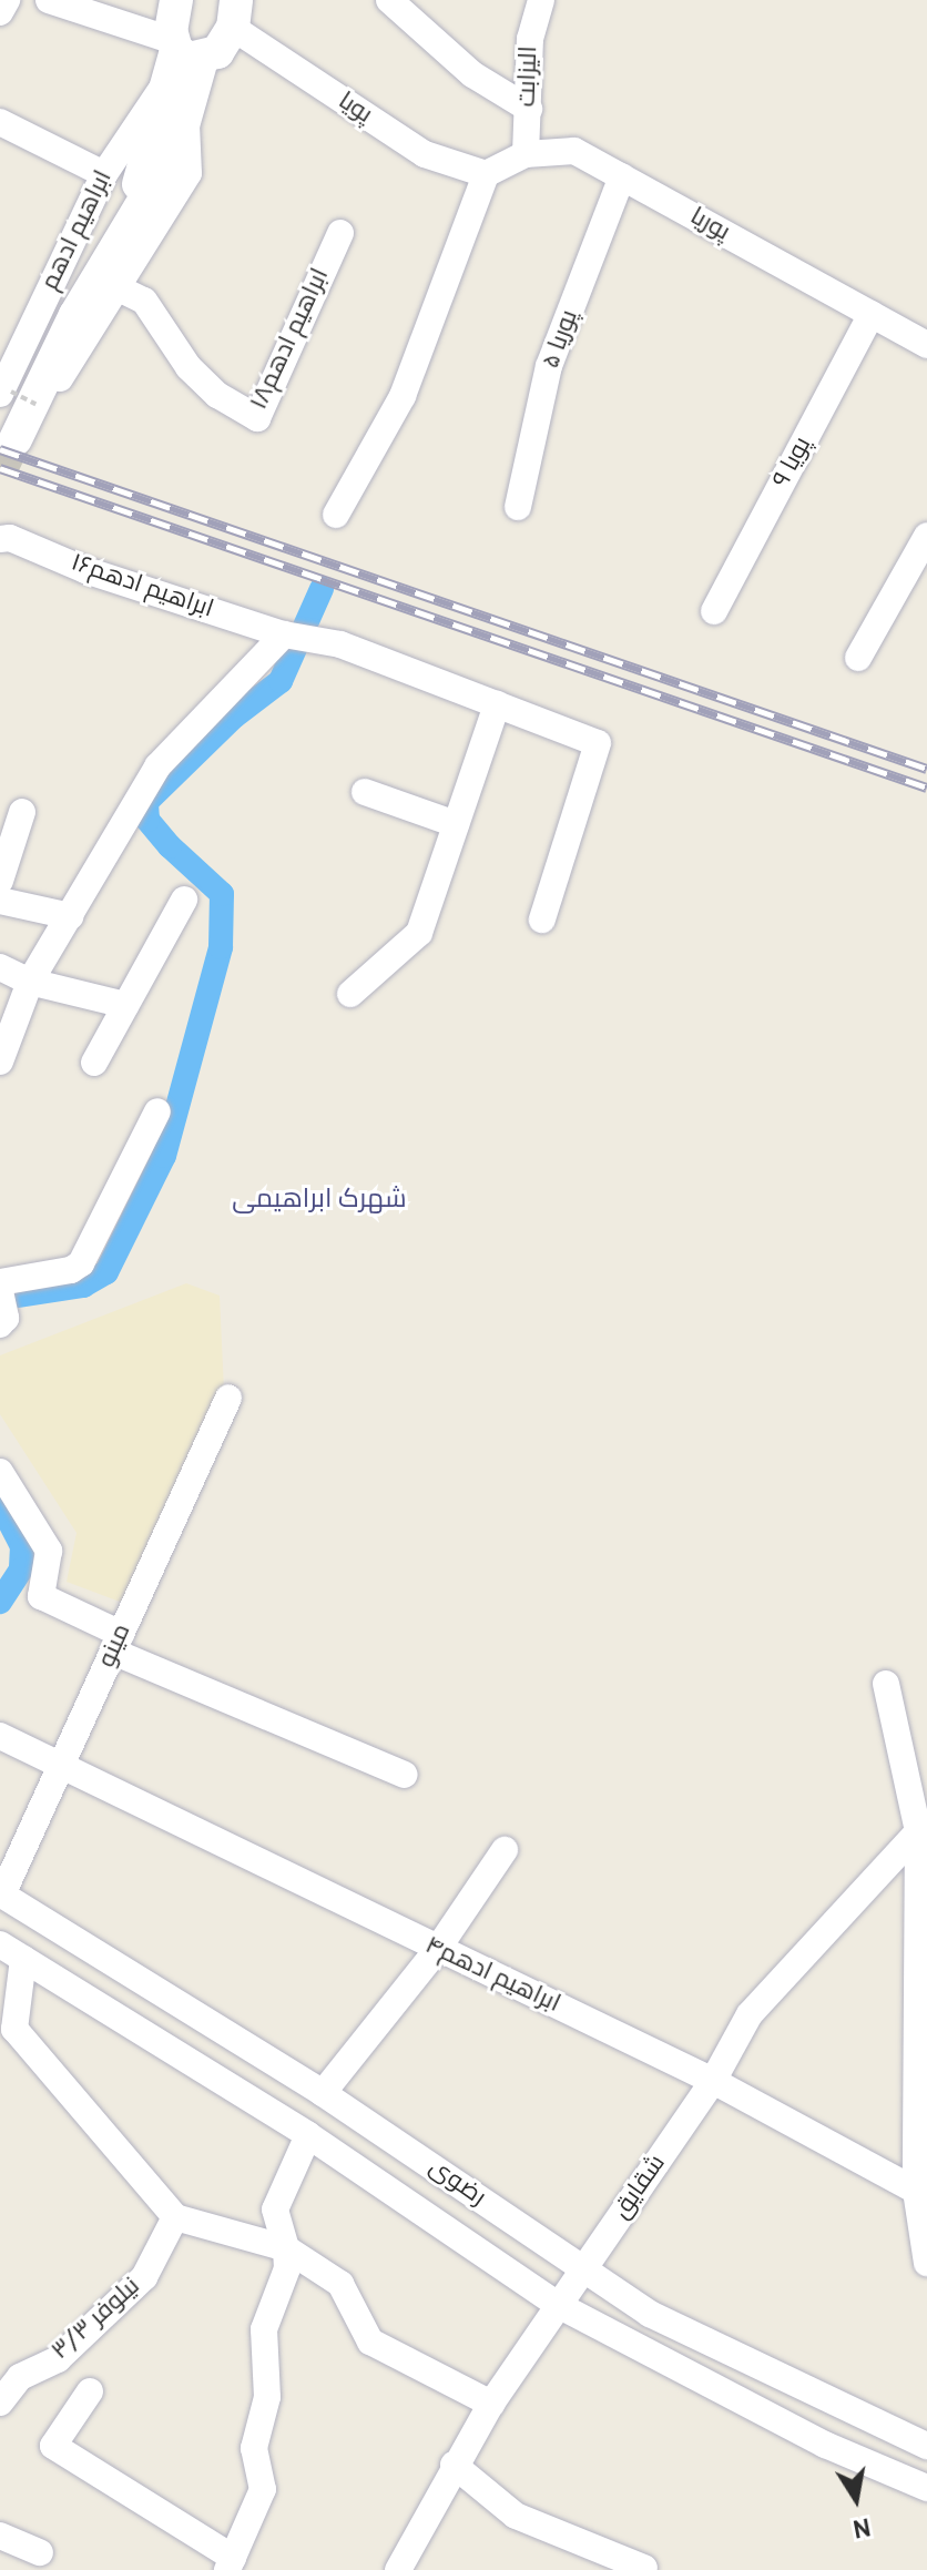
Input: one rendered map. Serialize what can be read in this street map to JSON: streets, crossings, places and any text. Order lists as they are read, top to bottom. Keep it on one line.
{"streets":{"street":["الیزابت","پویا","پوریا","ابراهیم ادهم","ابراهیم ادهم۱۸","پوریا ۵","پویا ۹","ابراهیم ادهم۱۶","مینو","ابراهیم ادهم۴","رضوی","شقایق","نیلوفر ۳/۳"]},"crossings":[["الیزابت","پوریا"],["پویا","پوریا"],["پوریا","پوریا ۵"],["پوریا","پویا ۹"],["مینو","ابراهیم ادهم۴"],["مینو","رضوی"],["ابراهیم ادهم۴","شقایق"],["رضوی","شقایق"]],"districts":["شهرک ابراهیمی"],"north":"bottom"}
